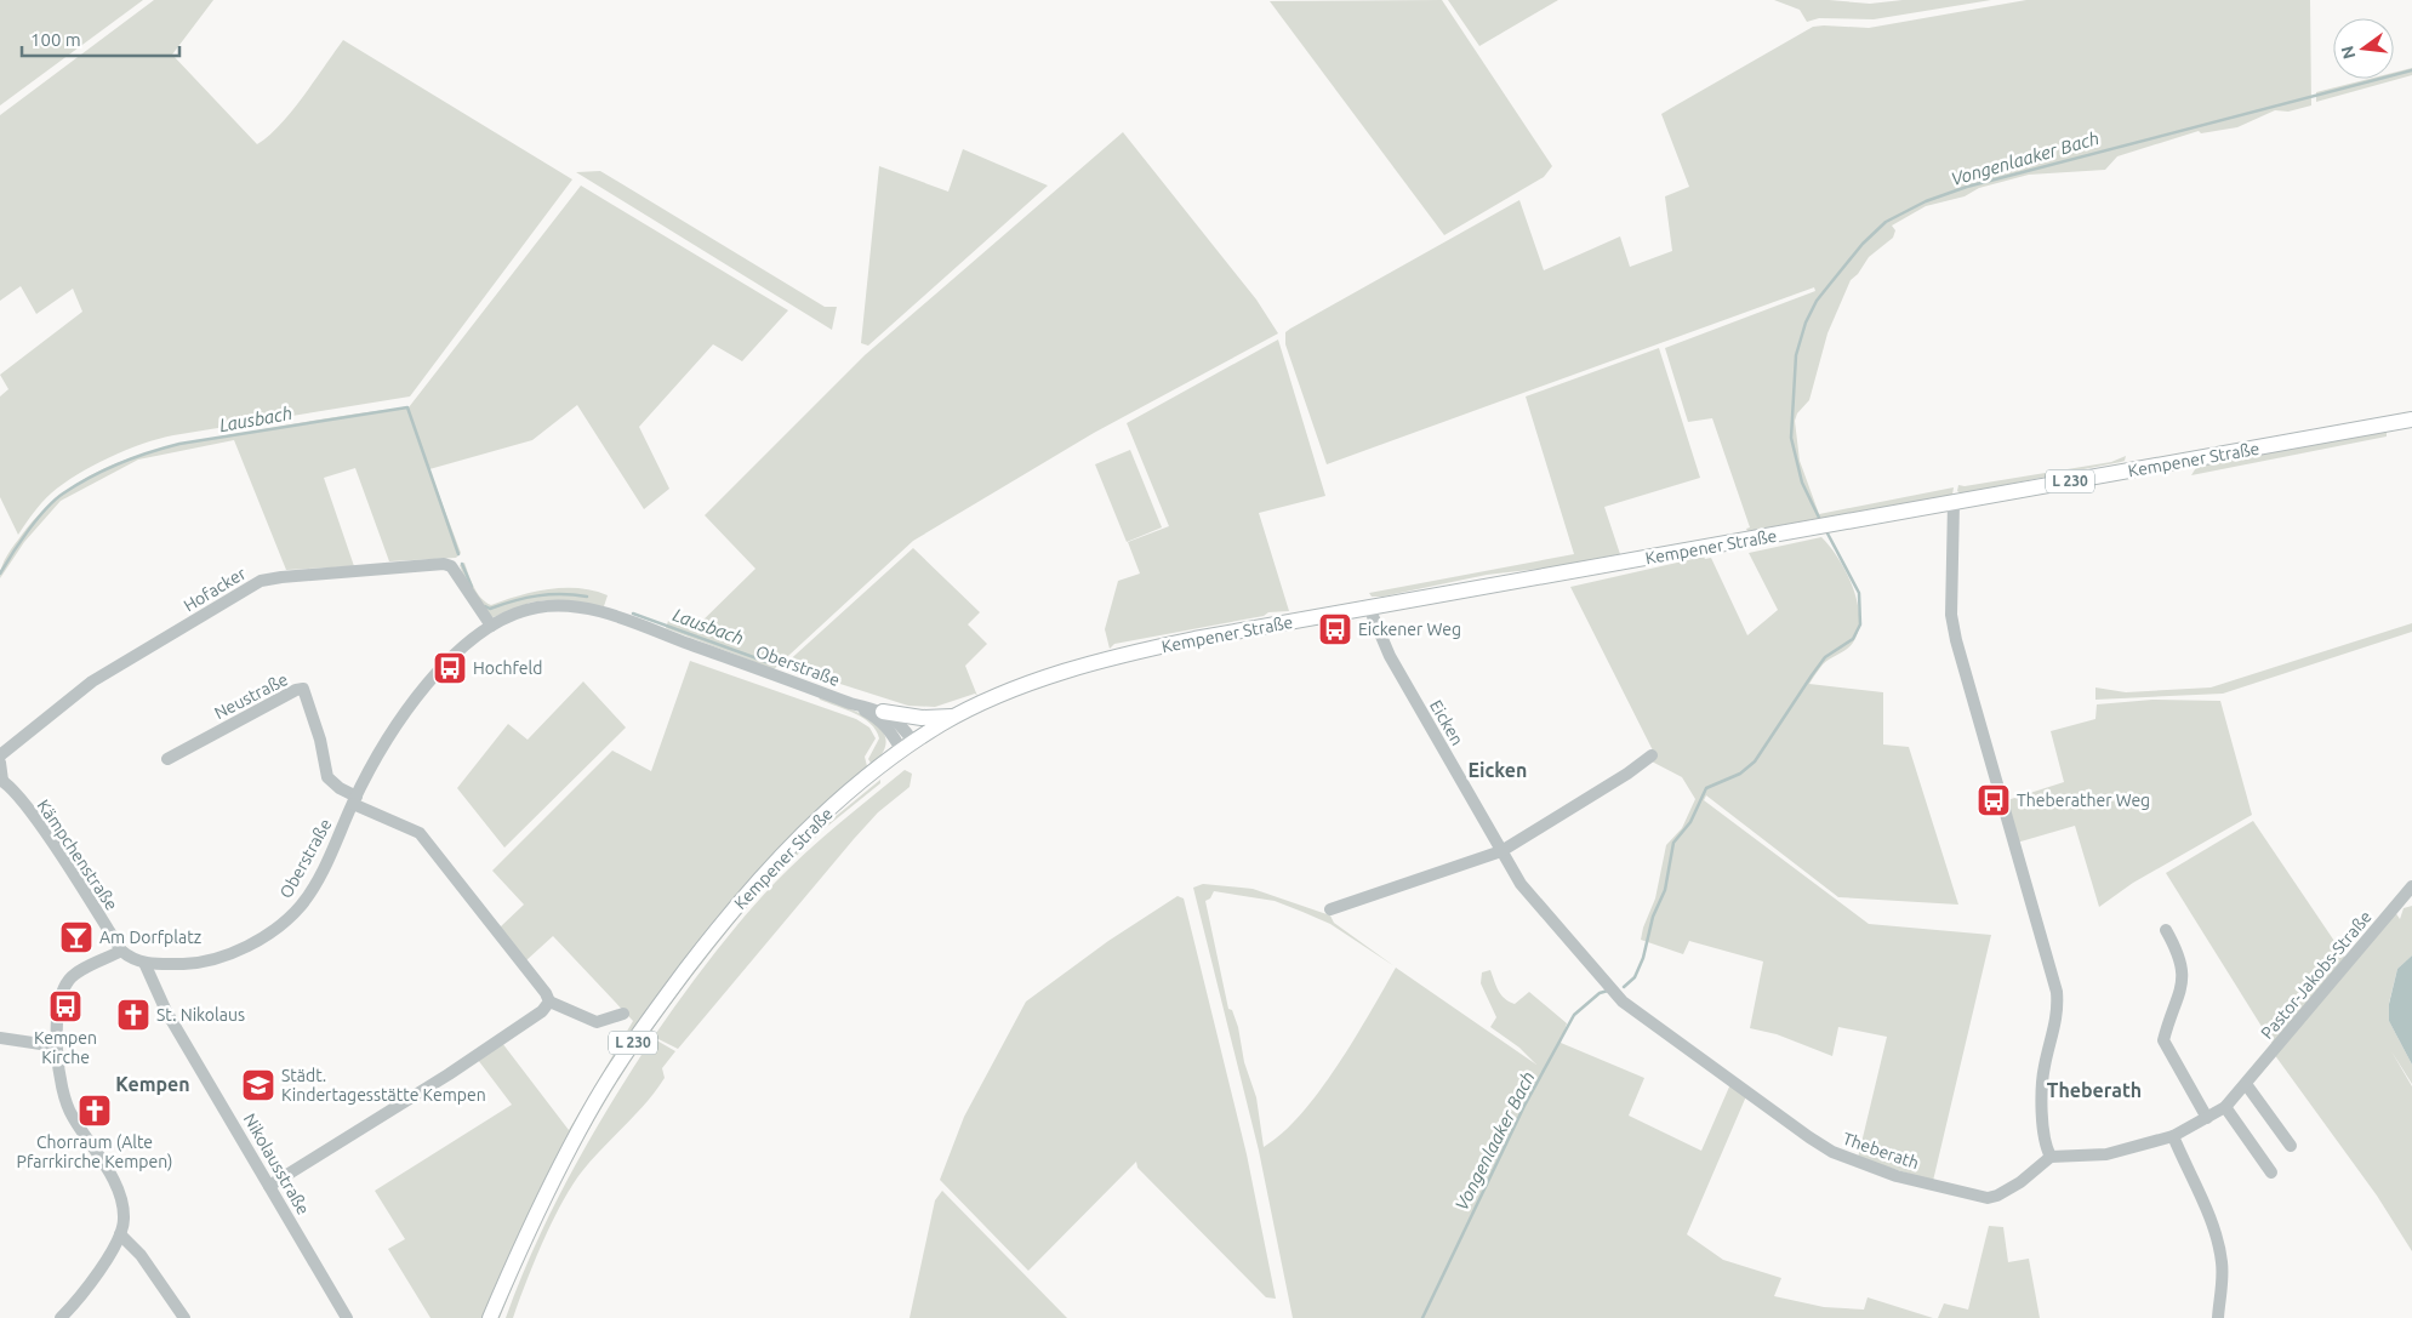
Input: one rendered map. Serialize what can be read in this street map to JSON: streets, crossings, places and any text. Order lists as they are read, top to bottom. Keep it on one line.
{"streets":{"main road":["Kempener Straße","L 230"],"street":["Hofacker","Oberstraße","Neustraße","Eicken","Kämpchenstraße","Pastor-Jakobs-Straße","Theberath","Nikolausstraße"]},"crossings":[["Kempener Straße","Eicken"],["Hofacker","Oberstraße"],["Oberstraße","Neustraße"],["Oberstraße","Kämpchenstraße"],["Oberstraße","Nikolausstraße"],["Eicken","Theberath"]],"districts":["Eicken","Kempen","Theberath"],"water":["Vongenlaaker Bach","Lausbach"],"places":{"bus stop":["Eickener Weg","Hochfeld","Theberather Weg","Kempen Kirche"],"bar":["Am Dorfplatz"],"church":["St. Nikolaus","Chorraum (Alte Pfarrkirche Kempen)"],"school or university":["Städt. Kindertagesstätte Kempen"]},"scale_bar":"100 m","north":"left"}
